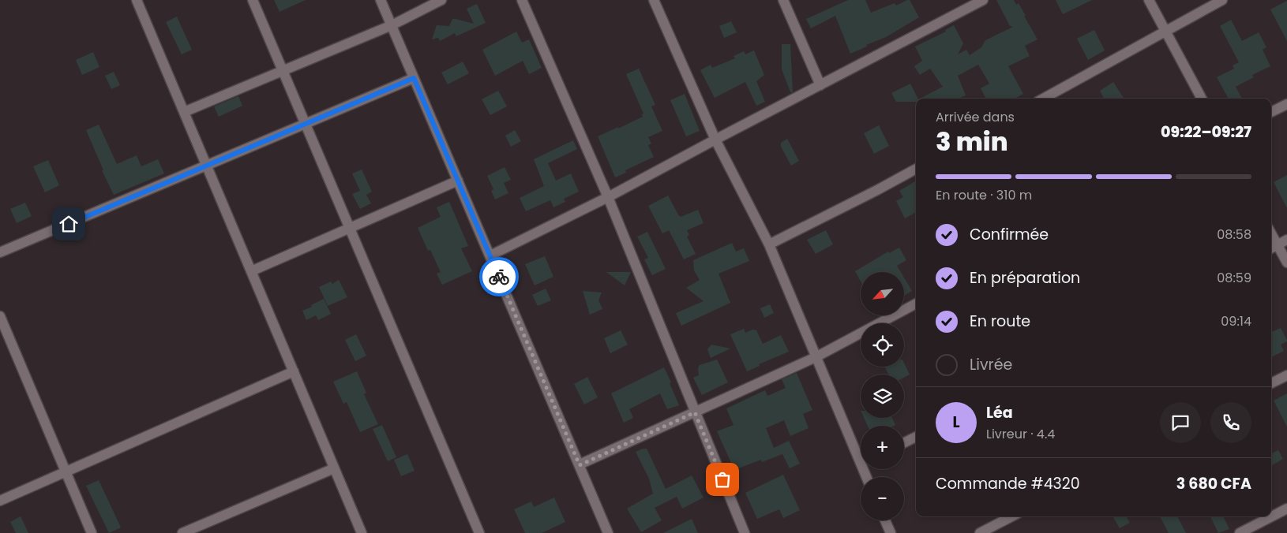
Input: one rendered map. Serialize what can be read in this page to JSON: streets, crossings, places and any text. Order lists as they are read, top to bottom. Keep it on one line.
{"north":"bottom left","page":{"heading":["3 min","Arrivée dans","09:22–09:27"],"panel":["Léa","Livreur · 4.4","Commande #4320","3 680 CFA"],"bar":"En route · 310 m","list":[["Confirmée","08:58"],["En préparation","08:59"],["En route","09:14"],"Livrée"],"map_buttons":["+","−"],"round":"L"}}
